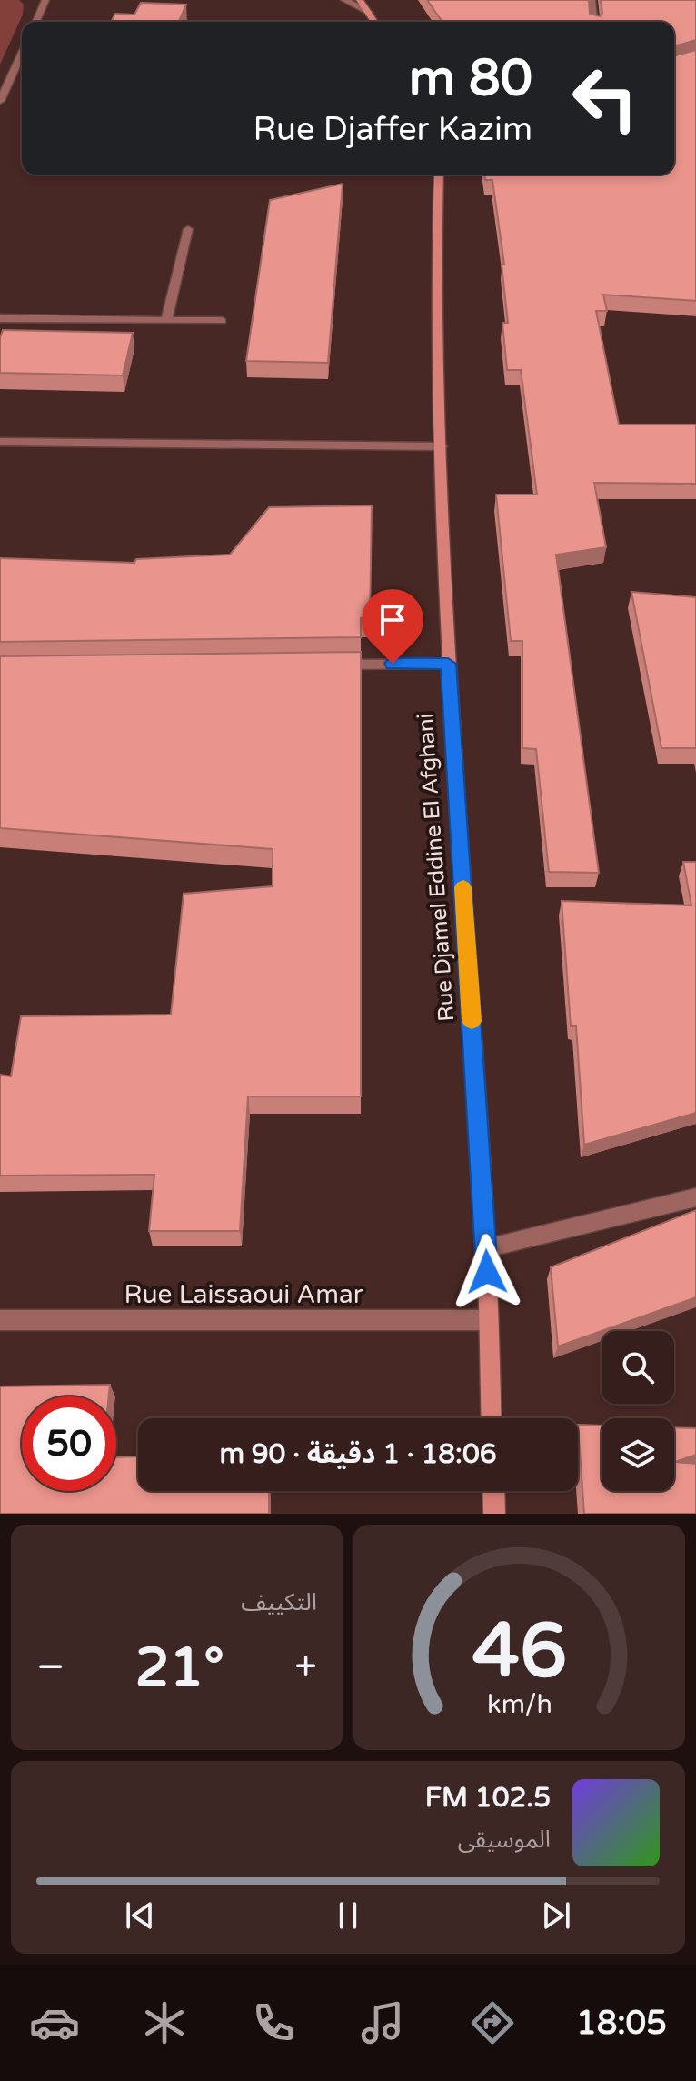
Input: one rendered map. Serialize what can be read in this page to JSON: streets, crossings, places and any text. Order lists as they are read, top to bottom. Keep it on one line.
{"streets":{"main road":["Rue Djamel Eddine El Afghani"],"street":["Rue Laissaoui Amar"]},"crossings":[["Rue Djamel Eddine El Afghani","Rue Laissaoui Amar"]],"page":{"turn":["80 m","Rue Djaffer Kazim"],"limit":"50","trip":"18:06 · 1 دقيقة · 90 m","tile":"التكييف","heat":["−","21°","+"],"song":["102.5 FM","الموسيقى"],"tabs":"18:05","gauge":["46","km/h"]}}
